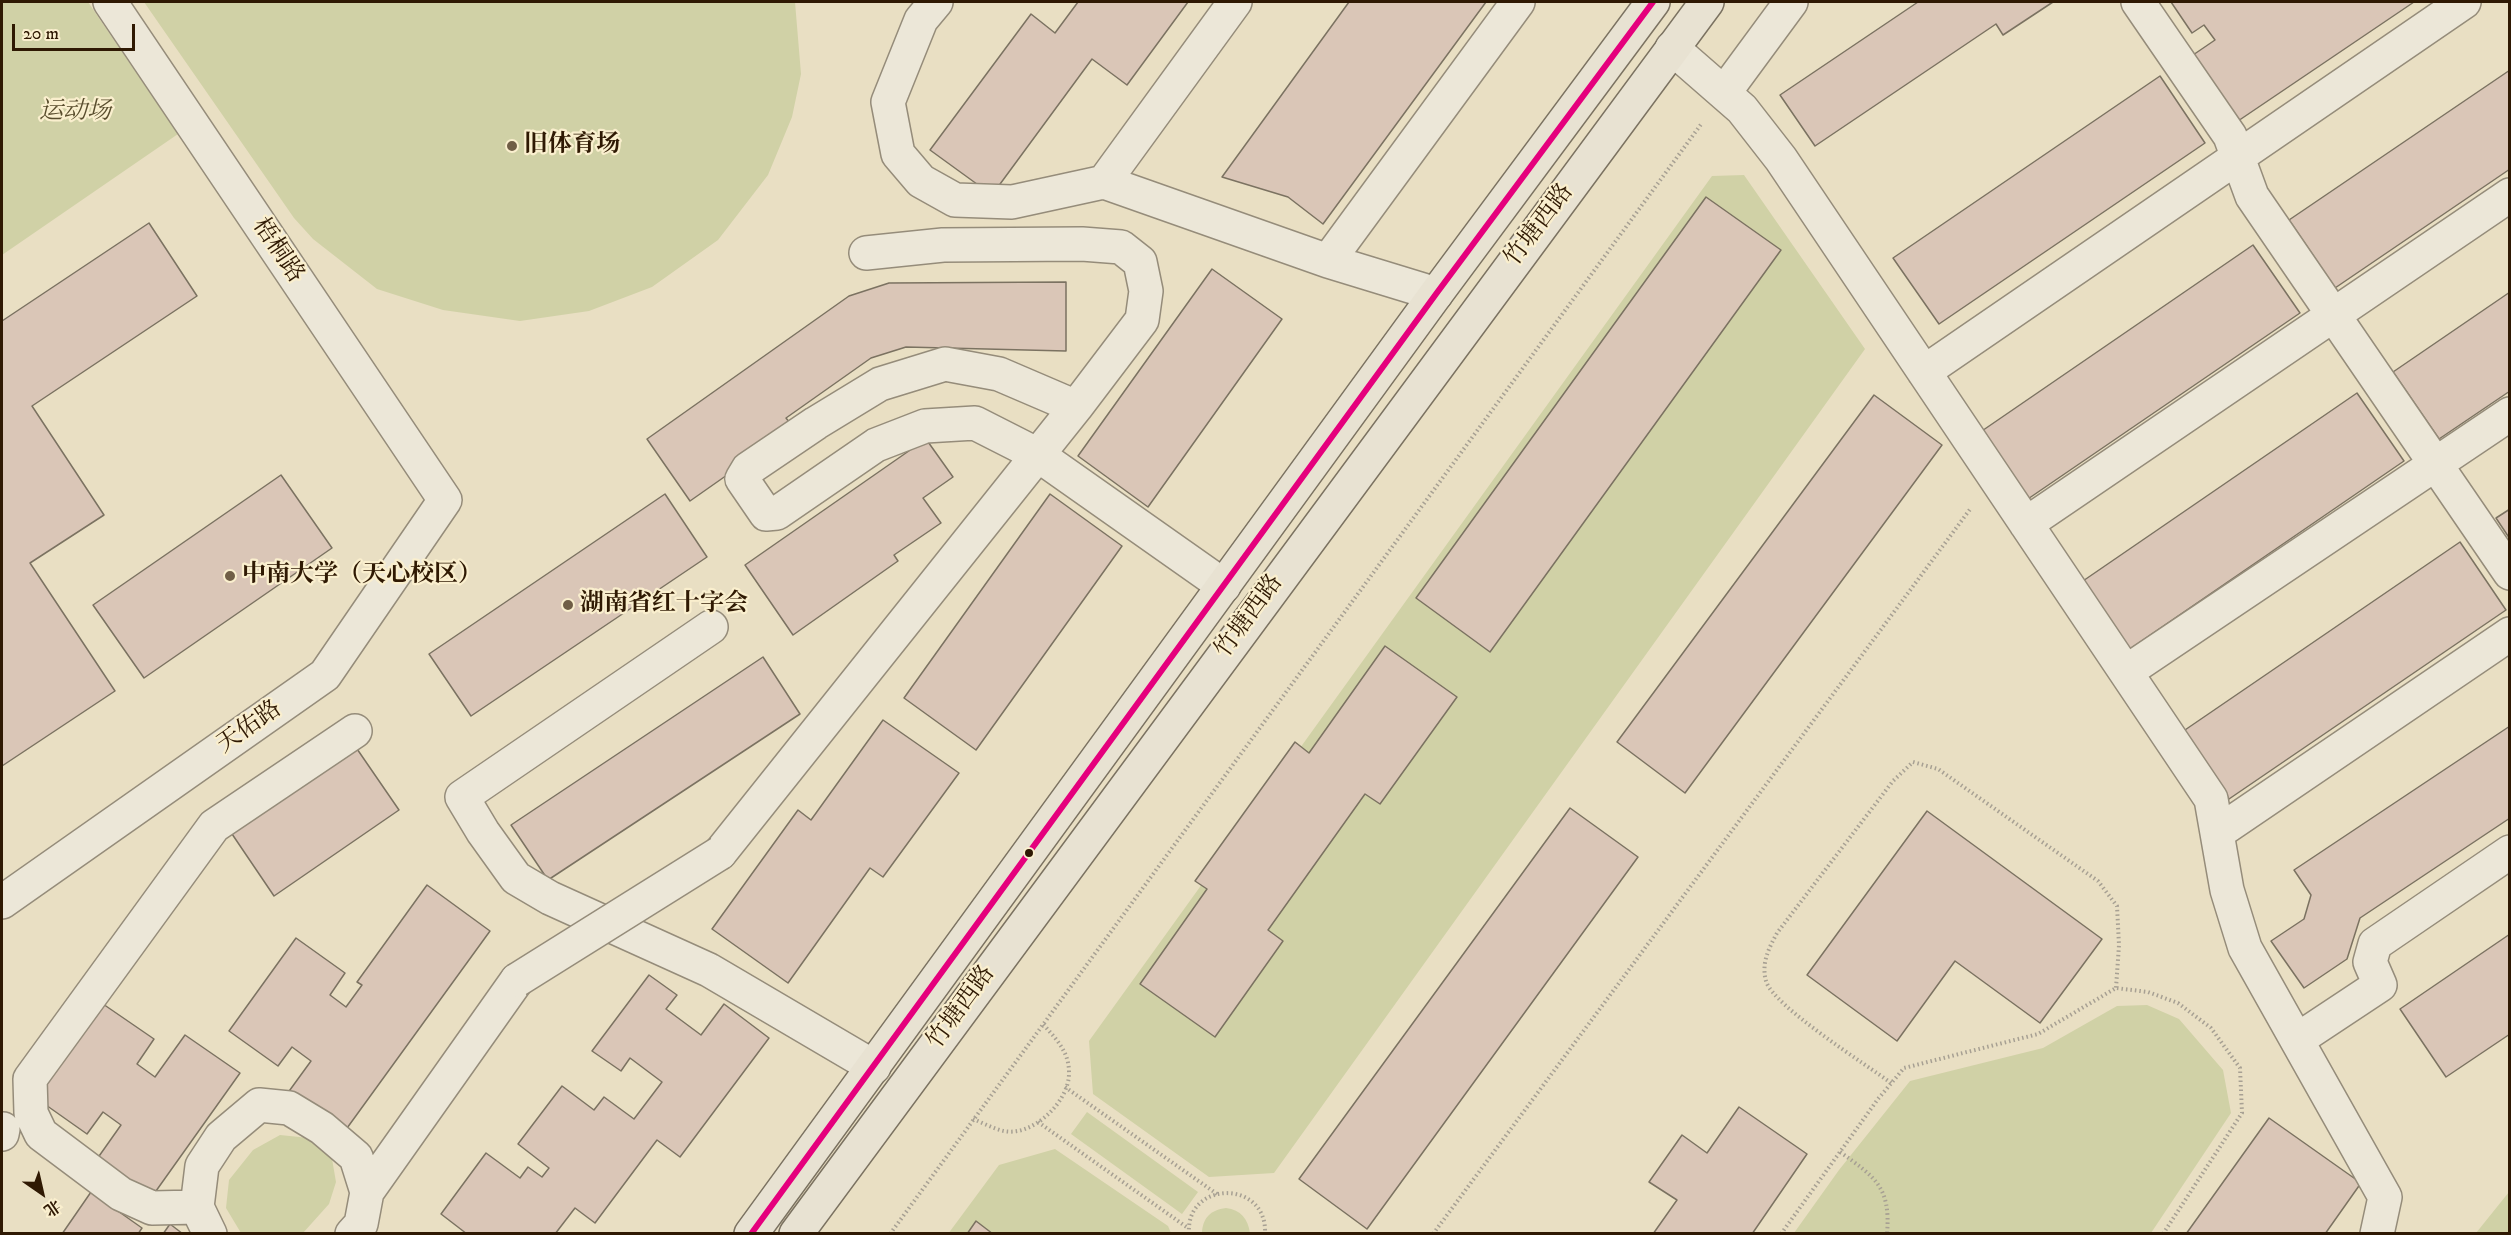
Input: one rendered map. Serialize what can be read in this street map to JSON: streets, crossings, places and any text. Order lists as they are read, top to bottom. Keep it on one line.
{"streets":{"main road":["竹塘西路"],"street":["梧桐路","天佑路"]},"crossings":[["梧桐路","天佑路"]],"parks":["运动场"],"places":["旧体育场","中南大学（天心校区）","湖南省红十字会"],"scale_bar":"20 m","north":"bottom right"}
